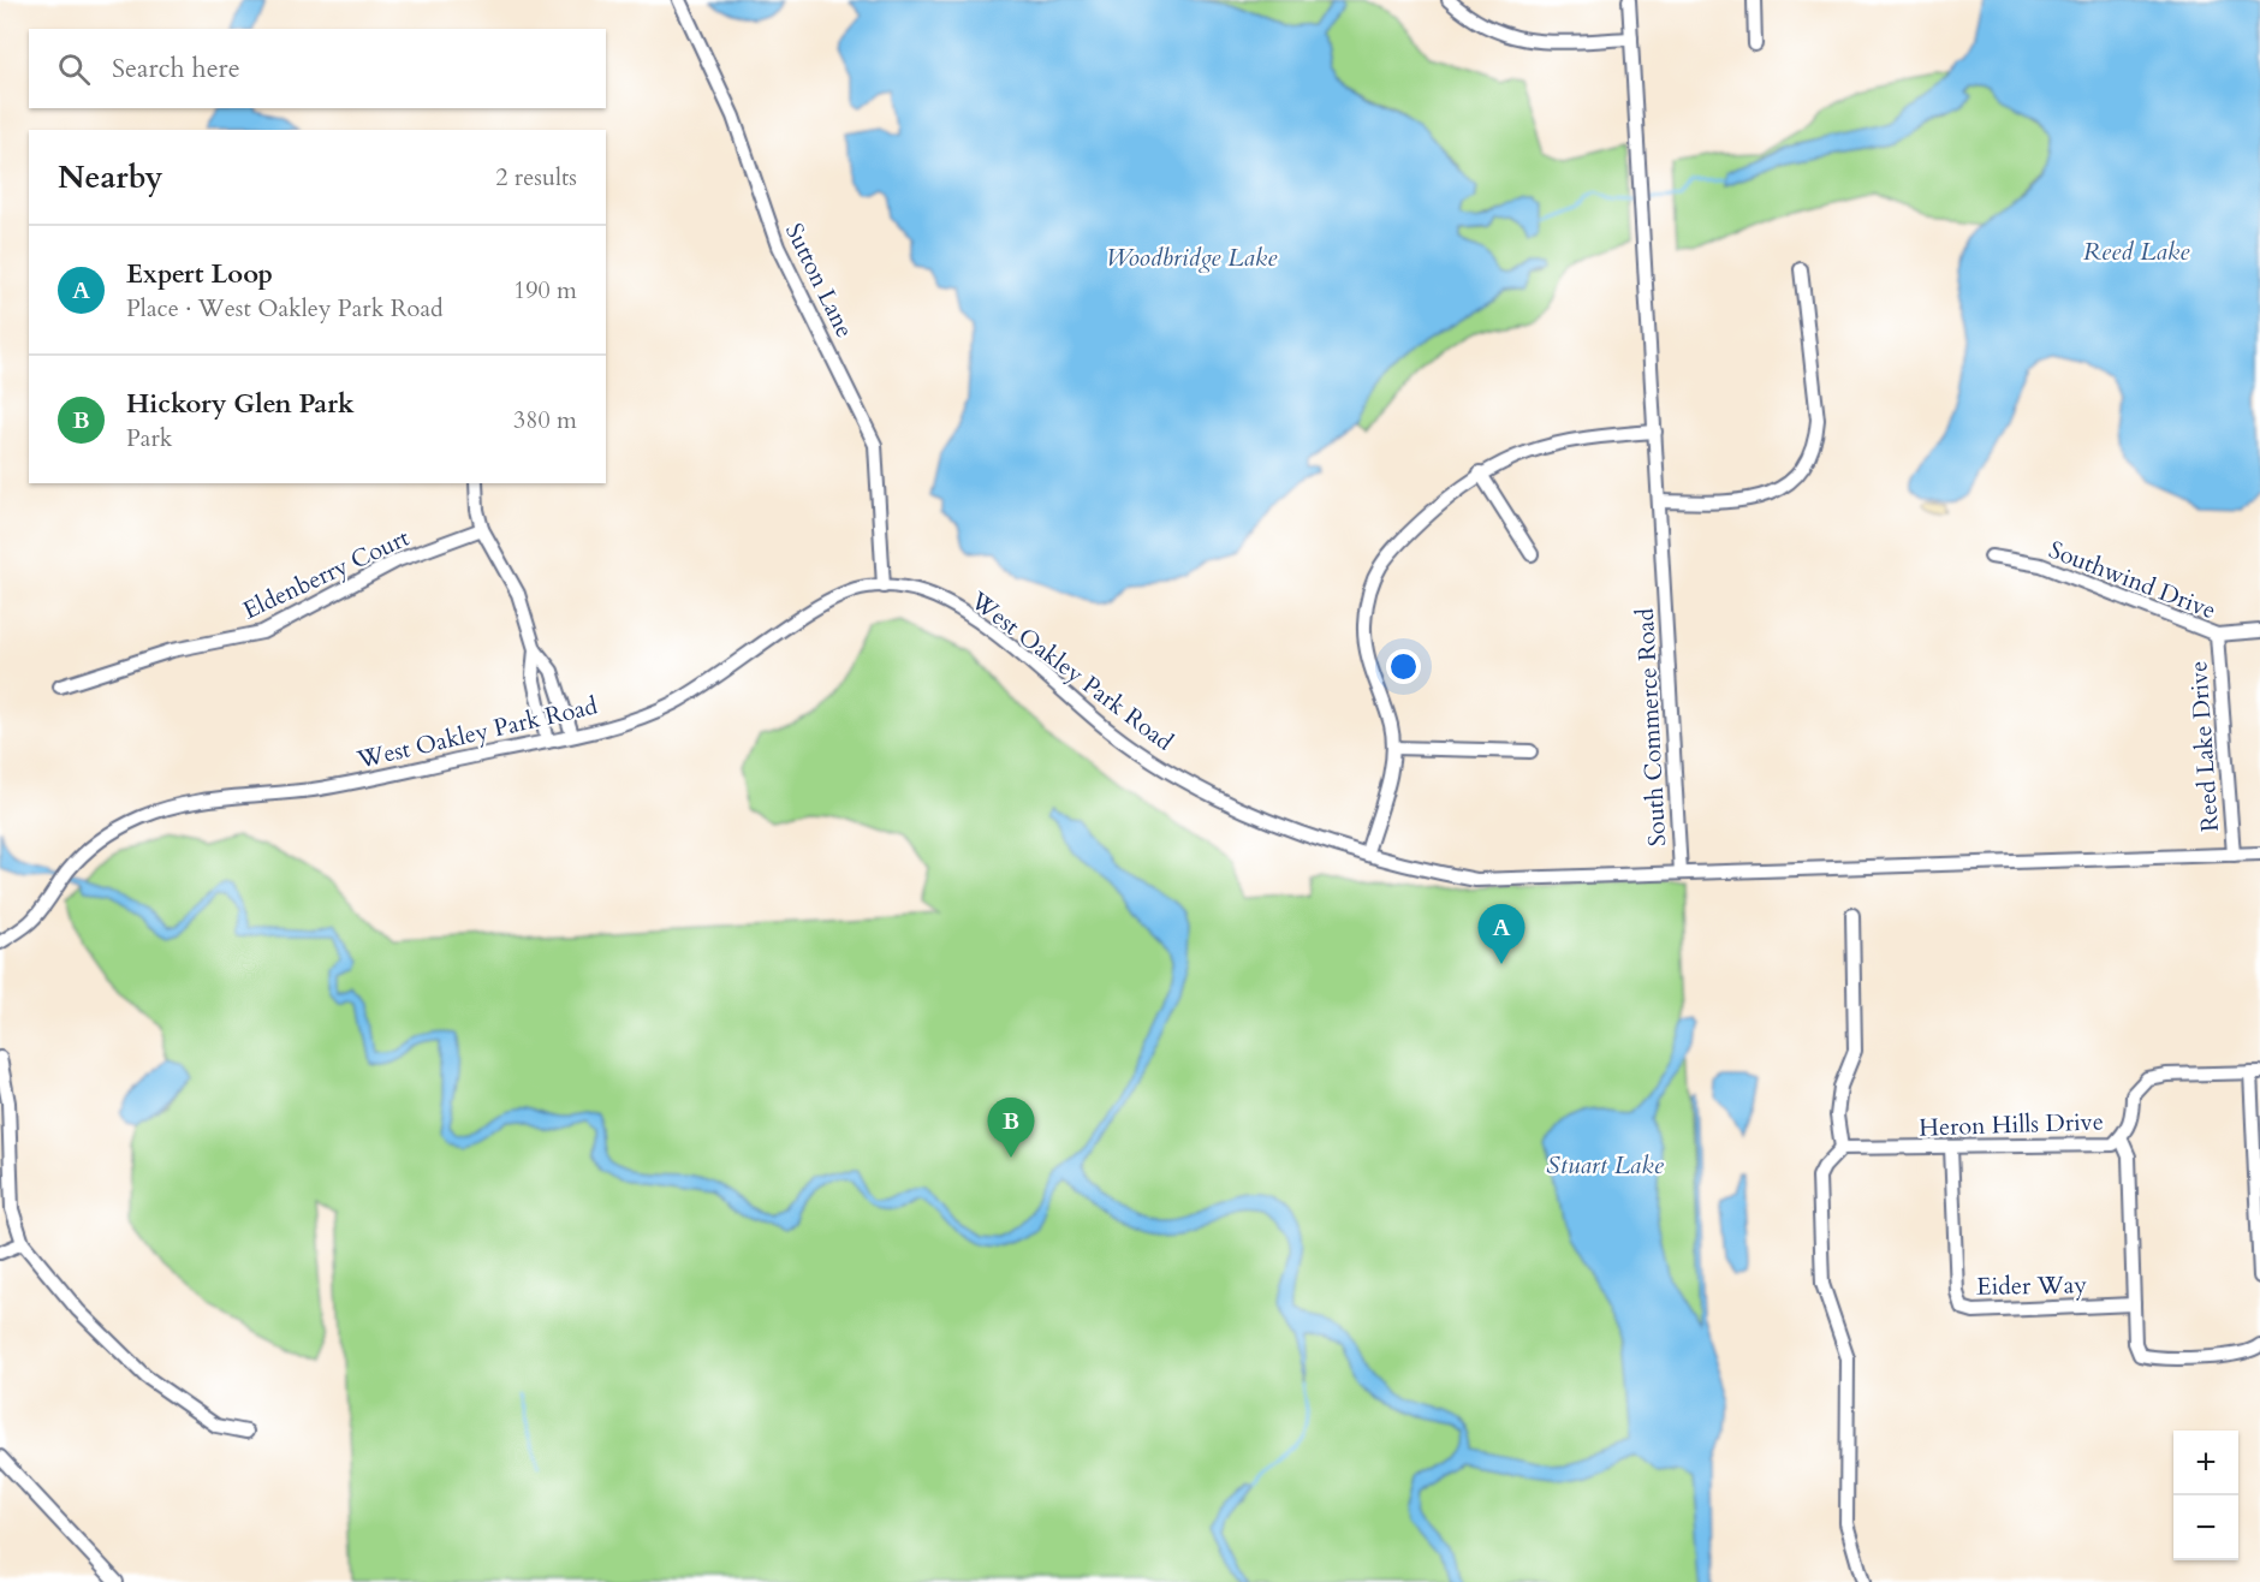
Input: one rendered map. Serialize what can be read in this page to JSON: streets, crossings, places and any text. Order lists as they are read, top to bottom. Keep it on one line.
{"streets":{"street":["Sutton Lane","Eldenberry Court","Southwind Drive","West Oakley Park Road","South Commerce Road","Reed Lake Drive","Heron Hills Drive","Eider Way"]},"crossings":[["Sutton Lane","West Oakley Park Road"],["Southwind Drive","Reed Lake Drive"],["West Oakley Park Road","South Commerce Road"],["South Commerce Road","Reed Lake Drive"],["Heron Hills Drive","Eider Way"]],"water":["Reed Lake","Woodbridge Lake","Stuart Lake"],"page":{"search":"Search here","heading":["Nearby","2 results"],"list":[{"mark":"A","name":"Expert Loop","note":"Place · West Oakley Park Road","value":"190 m"},{"mark":"B","name":"Hickory Glen Park","note":"Park","value":"380 m"}],"pins":["A","B"],"map_buttons":["+","−"]}}
